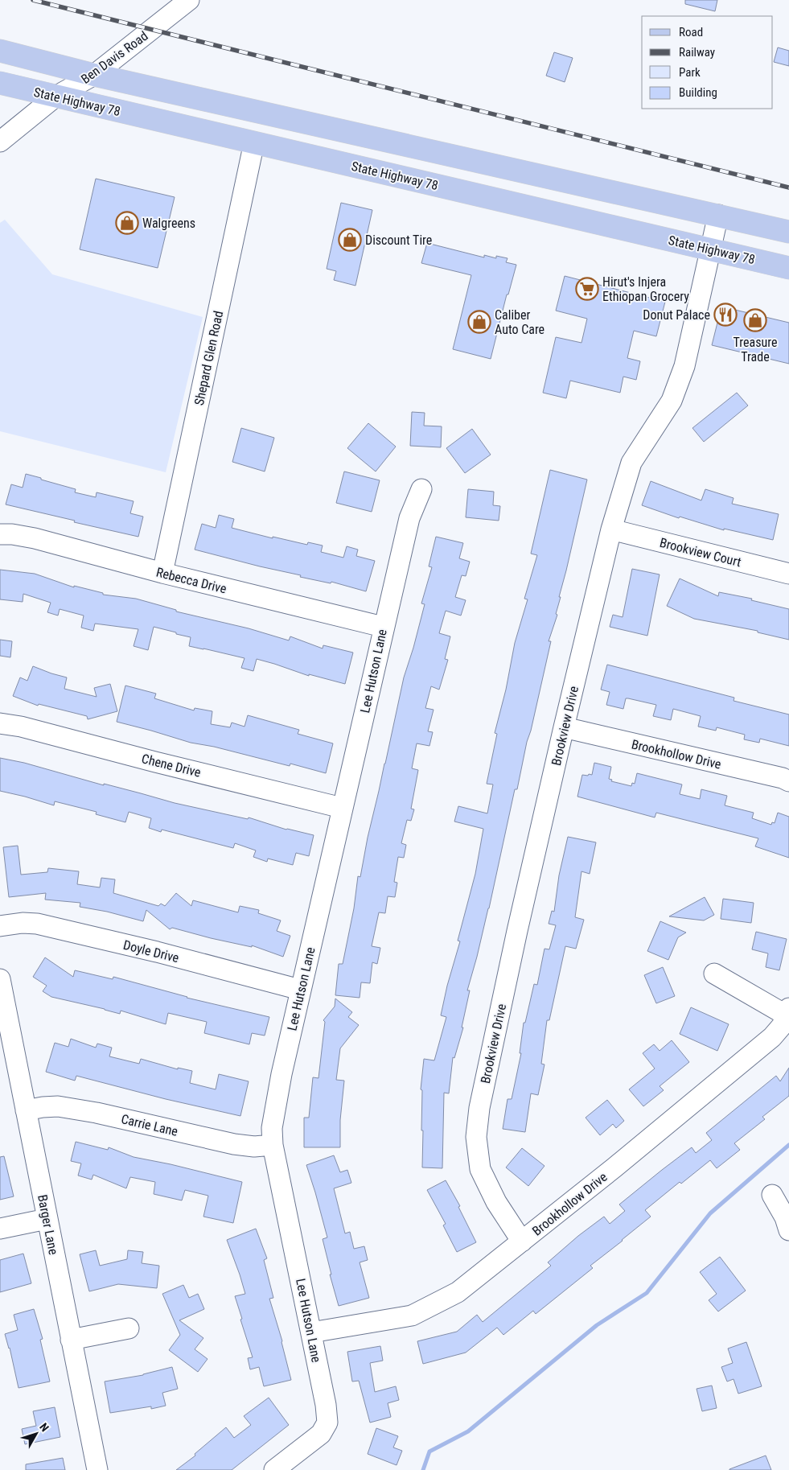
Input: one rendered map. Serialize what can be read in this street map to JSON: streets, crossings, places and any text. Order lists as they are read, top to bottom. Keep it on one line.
{"streets":{"main road":["State Highway 78"],"street":["Ben Davis Road","Shepard Glen Road","Brookview Court","Rebecca Drive","Lee Hutson Lane","Brookview Drive","Brookhollow Drive","Chene Drive","Doyle Drive","Carrie Lane","Barger Lane"]},"crossings":[["Ben Davis Road","State Highway 78"],["State Highway 78","Shepard Glen Road"],["State Highway 78","Brookview Drive"],["Shepard Glen Road","Rebecca Drive"],["Brookview Court","Brookview Drive"],["Rebecca Drive","Lee Hutson Lane"],["Lee Hutson Lane","Brookhollow Drive"],["Lee Hutson Lane","Chene Drive"],["Lee Hutson Lane","Doyle Drive"],["Lee Hutson Lane","Carrie Lane"],["Brookview Drive","Brookhollow Drive"],["Carrie Lane","Barger Lane"]],"places":{"shop":["Walgreens","Discount Tire","Treasure Trade","Caliber Auto Care"],"supermarket":["Hirut's Injera Ethiopan Grocery"],"restaurant":["Donut Palace"]},"legend":["Road","Railway","Park","Building"],"north":"top right"}
